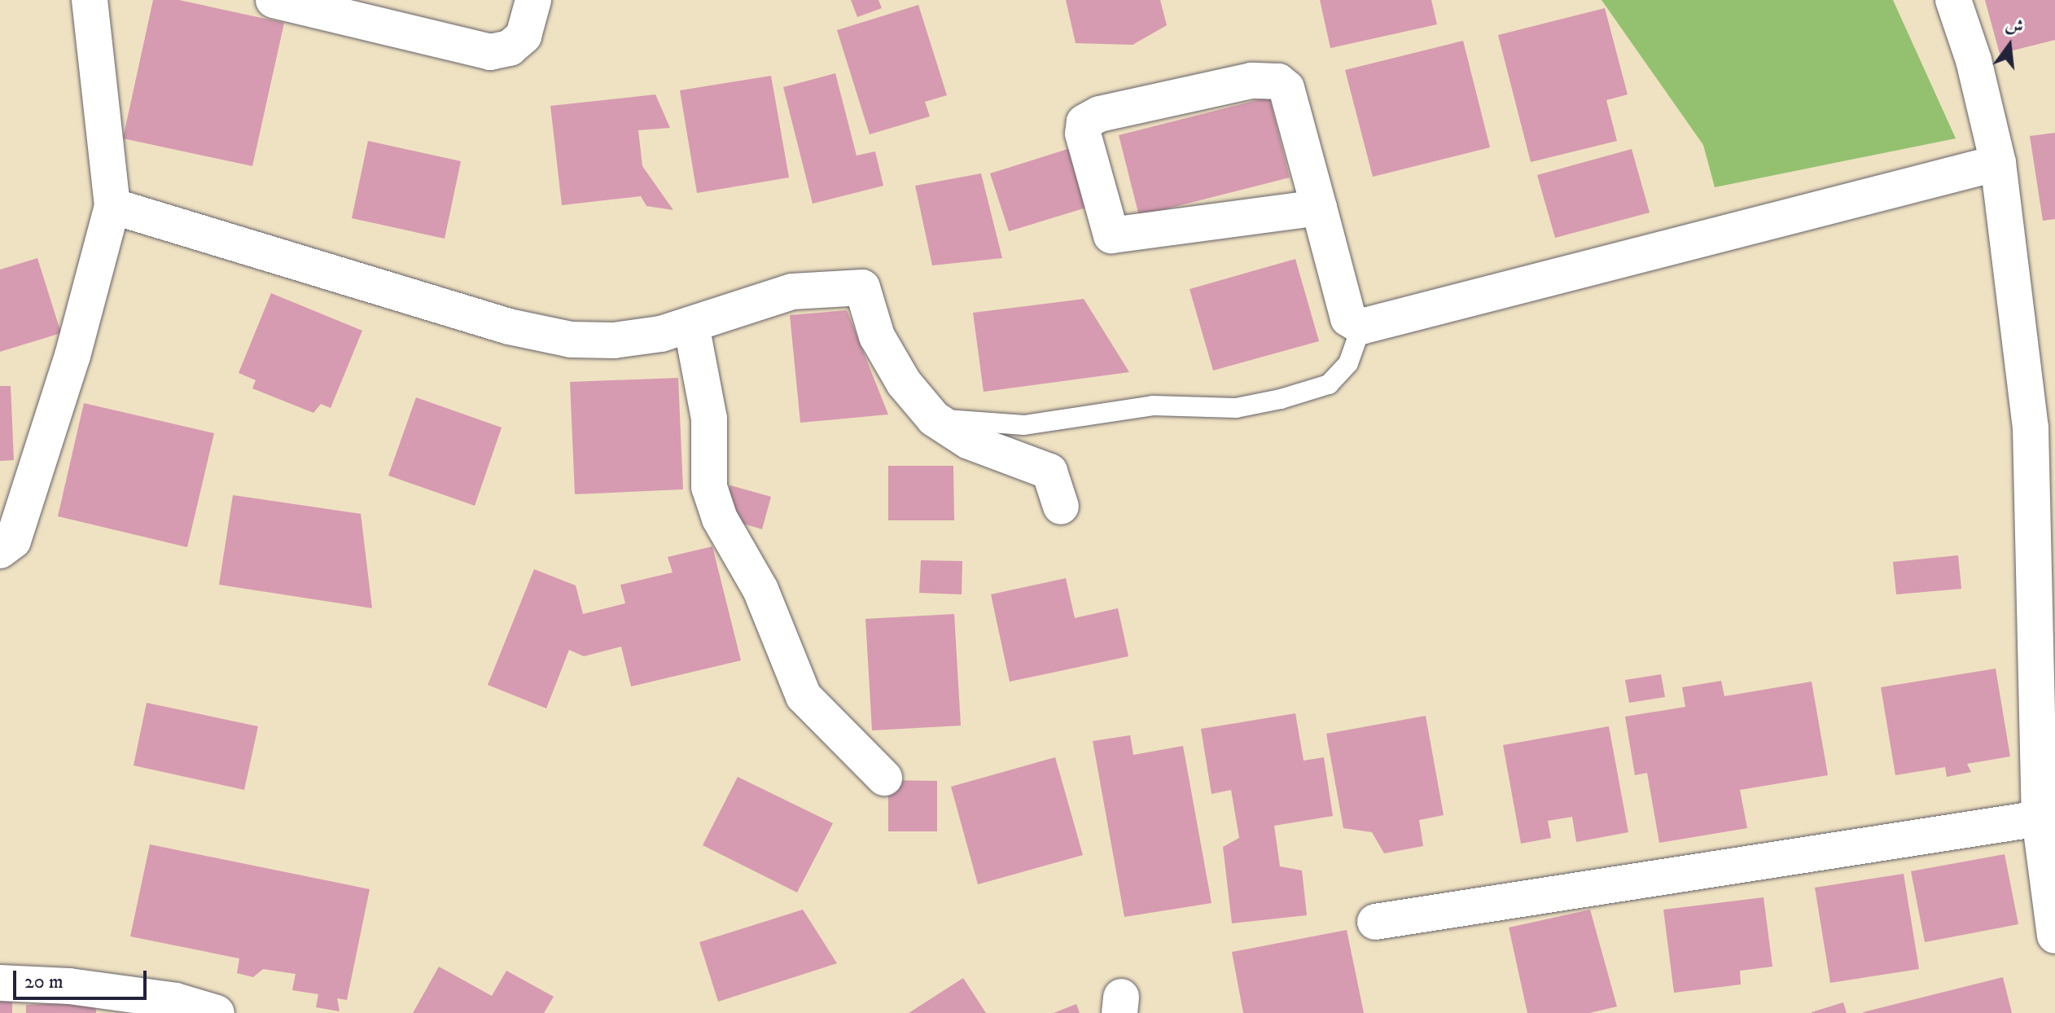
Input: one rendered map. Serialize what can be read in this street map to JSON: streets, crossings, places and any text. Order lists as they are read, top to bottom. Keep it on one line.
{"scale_bar":"20 m","north":"top"}
